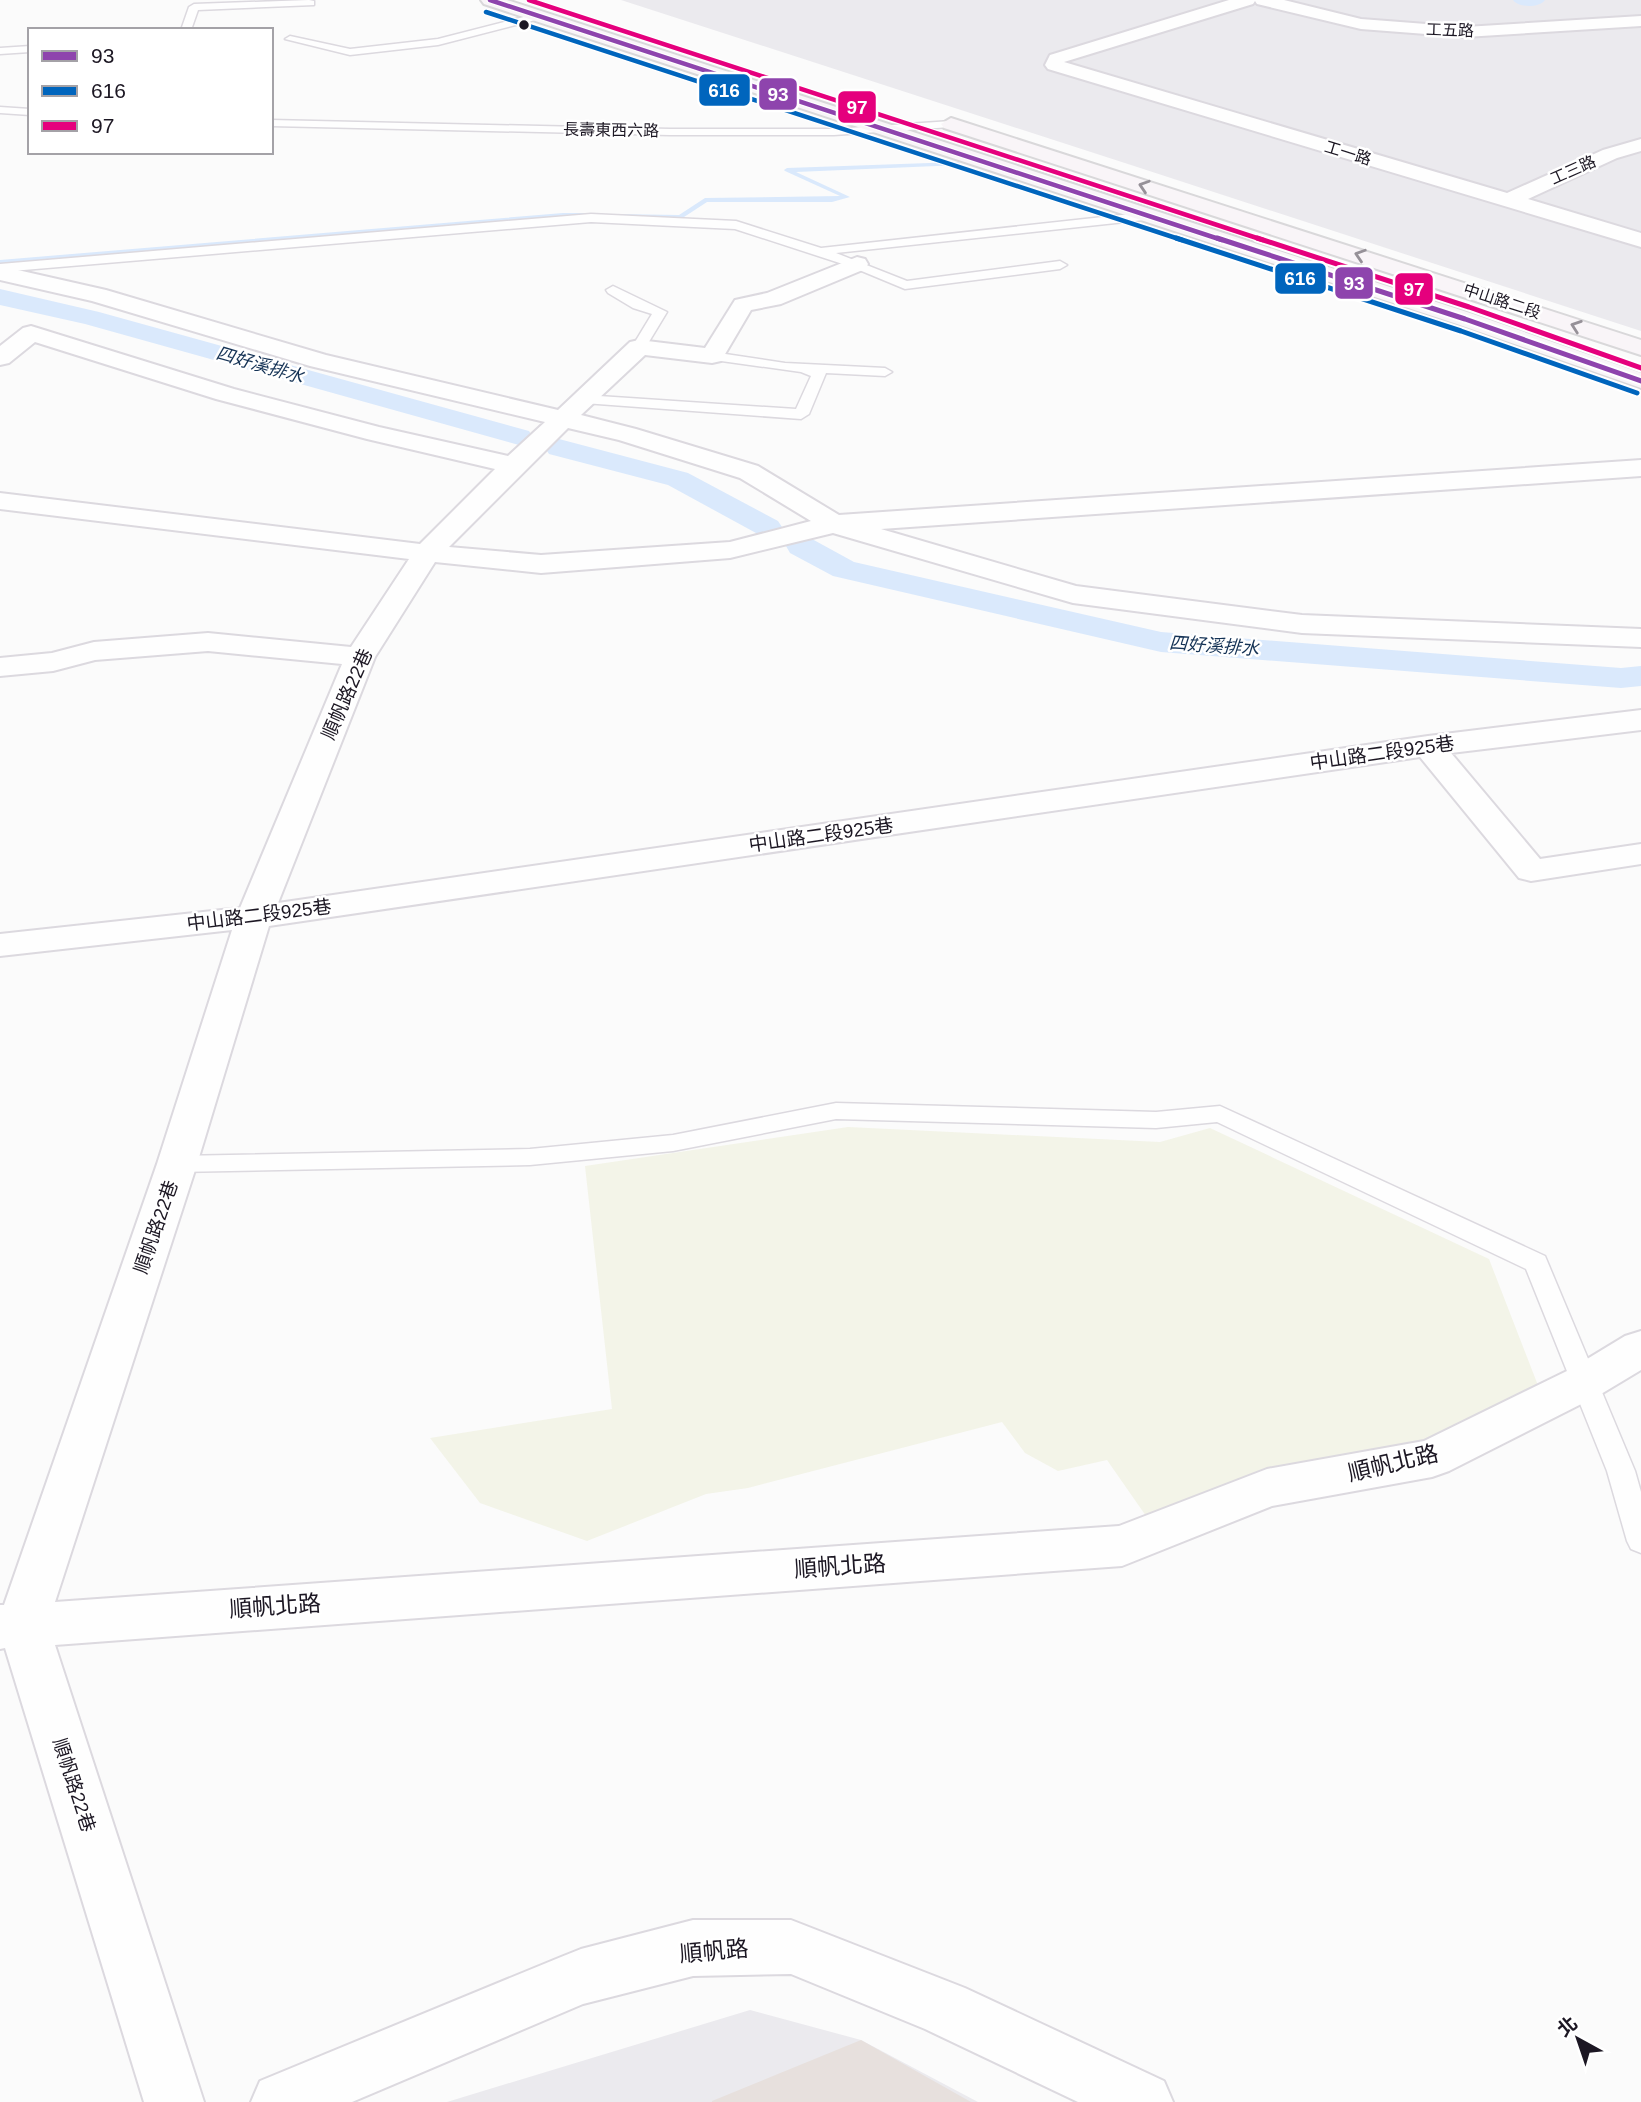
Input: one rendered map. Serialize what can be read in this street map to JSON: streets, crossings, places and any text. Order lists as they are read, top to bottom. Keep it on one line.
{"streets":{"main road":["中山路二段"],"street":["工五路","工一路","工三路","順帆路22巷","中山路二段925巷","順帆北路","順帆路"],"lane":["長壽東西六路"]},"crossings":[["長壽東西六路","中山路二段"],["工一路","工三路"],["順帆路22巷","中山路二段925巷"],["順帆路22巷","順帆北路"]],"water":["四好溪排水"],"lines":["transit line 93","transit line 97","transit line 616"],"legend":["93","616","97"],"north":"top left"}
